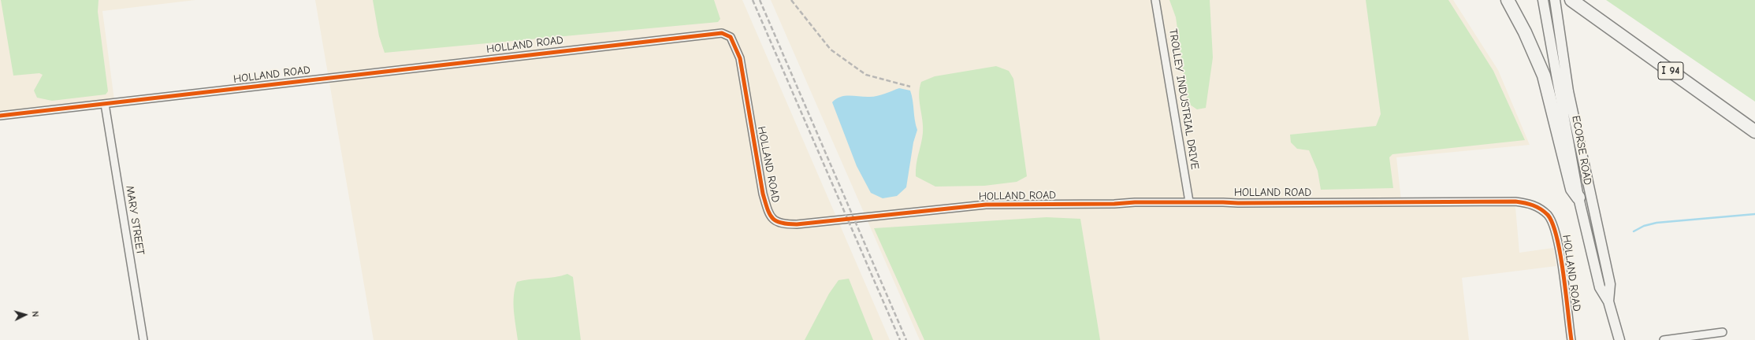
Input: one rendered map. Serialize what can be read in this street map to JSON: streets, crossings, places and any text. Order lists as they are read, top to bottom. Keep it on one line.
{"streets":{"highway":["I 94"],"main road":["ECORSE ROAD"],"street":["HOLLAND ROAD","TROLLEY INDUSTRIAL DRIVE","MARY STREET"]},"crossings":[["HOLLAND ROAD","TROLLEY INDUSTRIAL DRIVE"],["HOLLAND ROAD","MARY STREET"]],"north":"right"}
